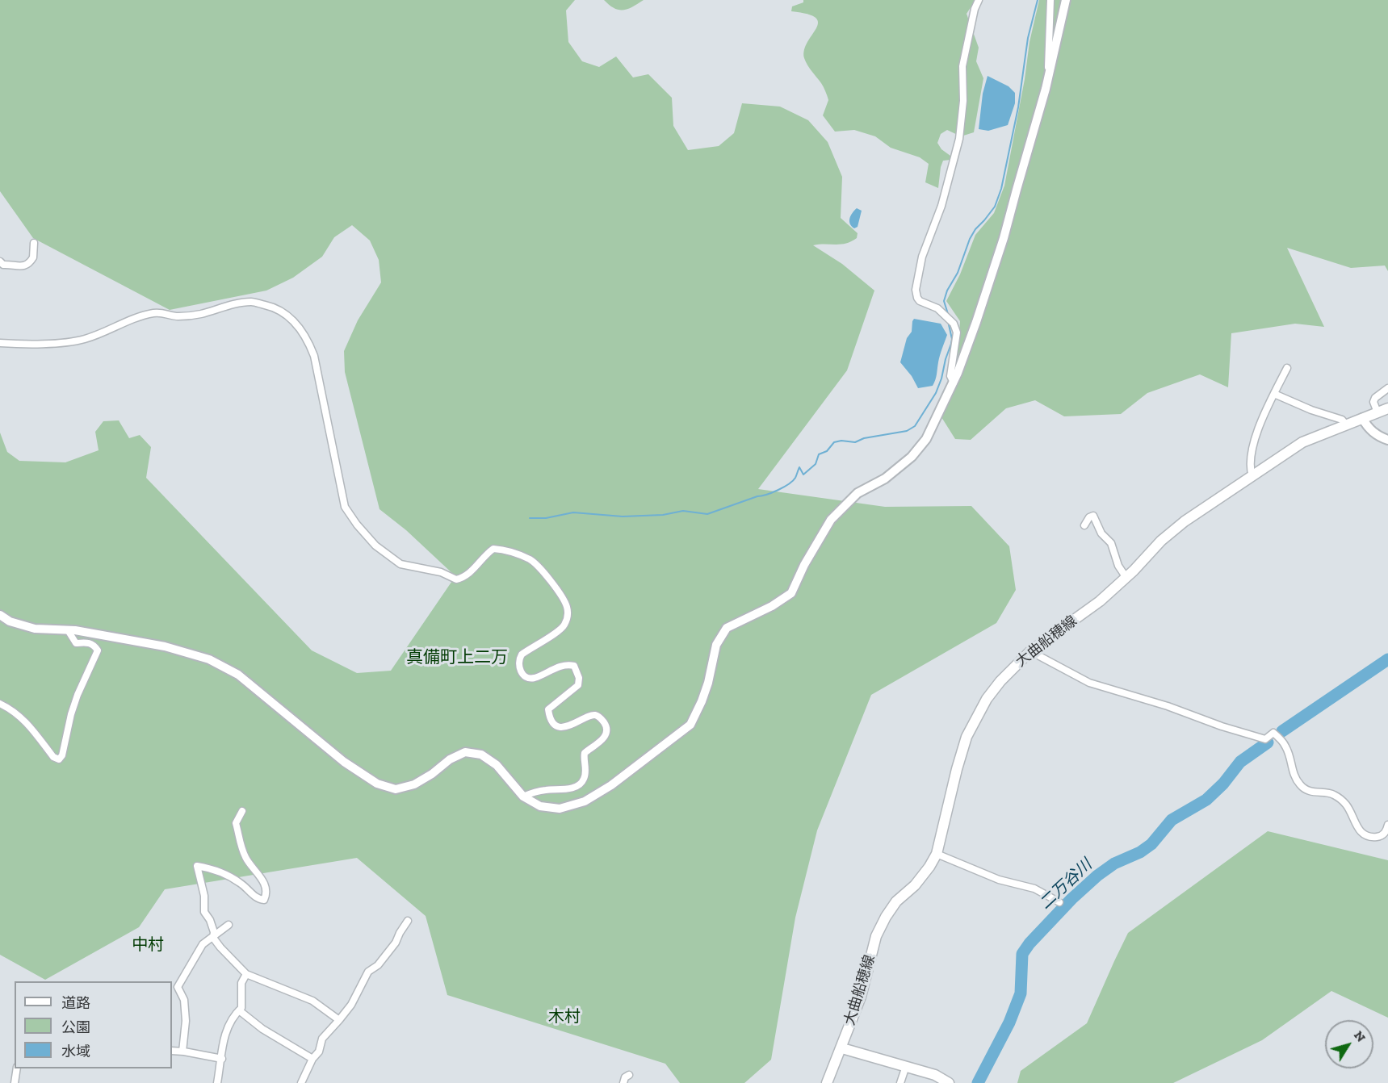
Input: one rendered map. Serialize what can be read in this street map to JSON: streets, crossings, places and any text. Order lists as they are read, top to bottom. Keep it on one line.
{"streets":{"main road":["大曲船穂線"]},"districts":["真備町上二万","中村","木村"],"water":["二万谷川"],"legend":["道路","公園","水域"],"north":"top right"}
